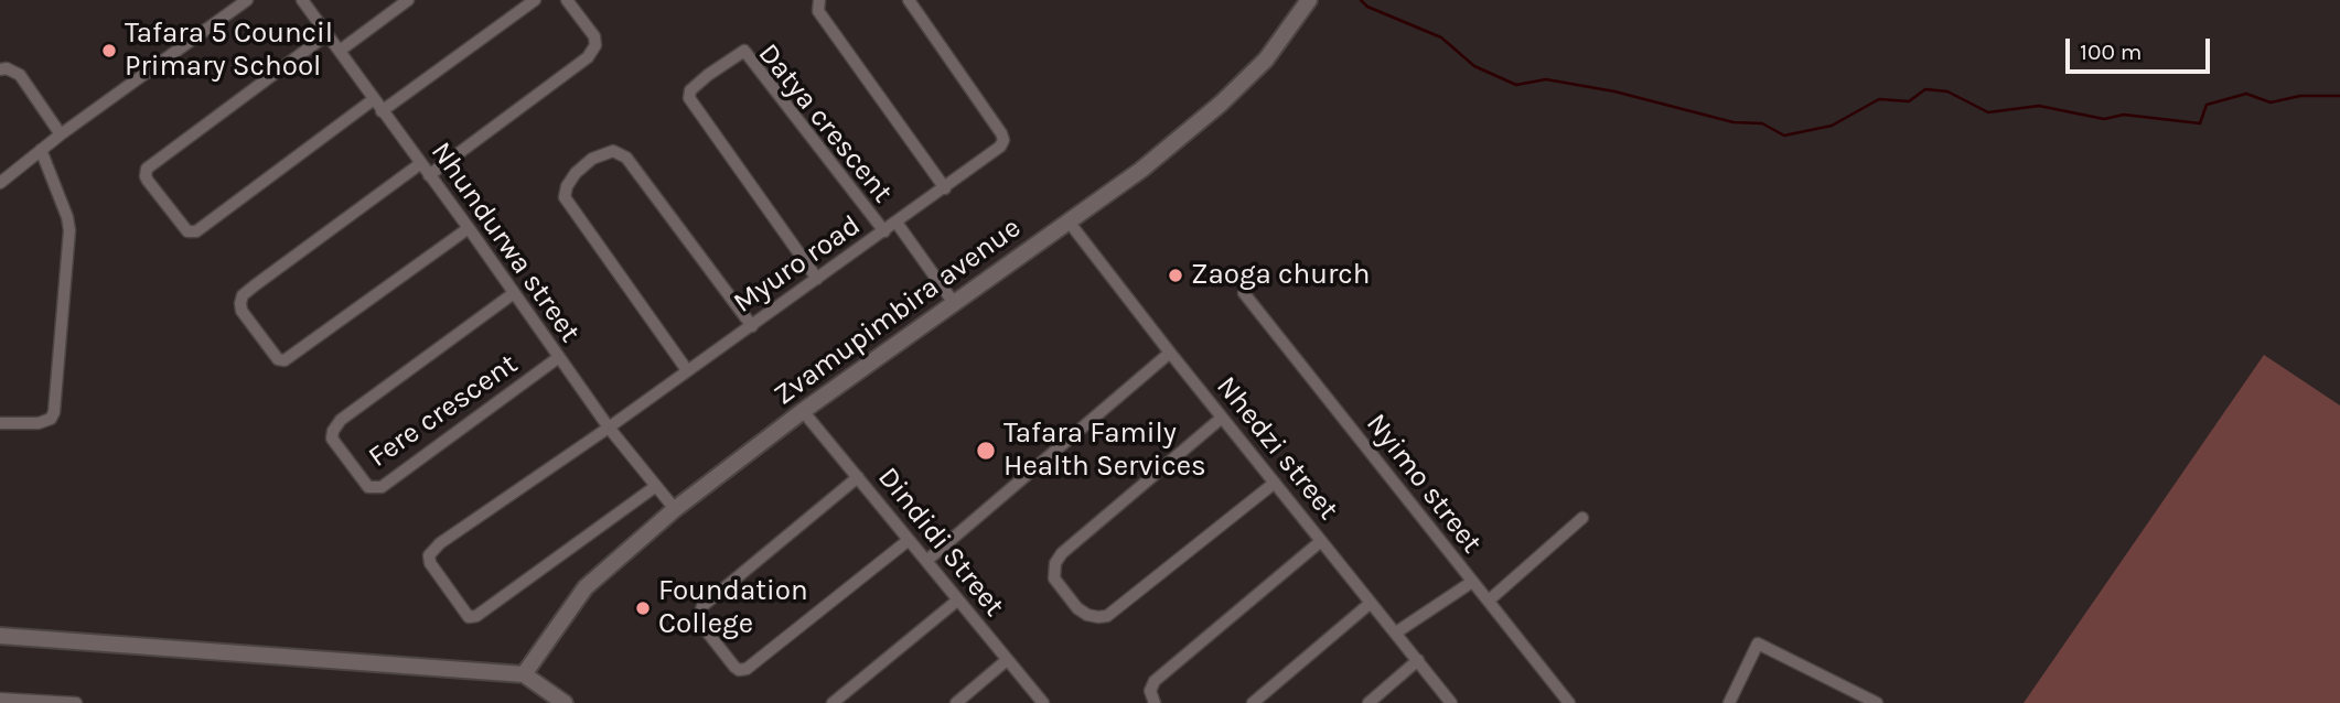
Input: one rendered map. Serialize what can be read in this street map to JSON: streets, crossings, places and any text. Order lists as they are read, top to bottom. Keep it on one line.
{"streets":{"street":["Datya crescent","Nhundurwa street","Myuro road","Zvamupimbira avenue","Fere crescent","Nhedzi street","Nyimo street","Dindidi Street"]},"crossings":[["Datya crescent","Myuro road"],["Nhundurwa street","Myuro road"],["Nhundurwa street","Zvamupimbira avenue"],["Nhundurwa street","Fere crescent"],["Zvamupimbira avenue","Nhedzi street"],["Zvamupimbira avenue","Dindidi Street"]],"places":["Tafara 5 Council Primary School","Zaoga church","Tafara Family Health Services","Foundation College"],"scale_bar":"100 m"}
